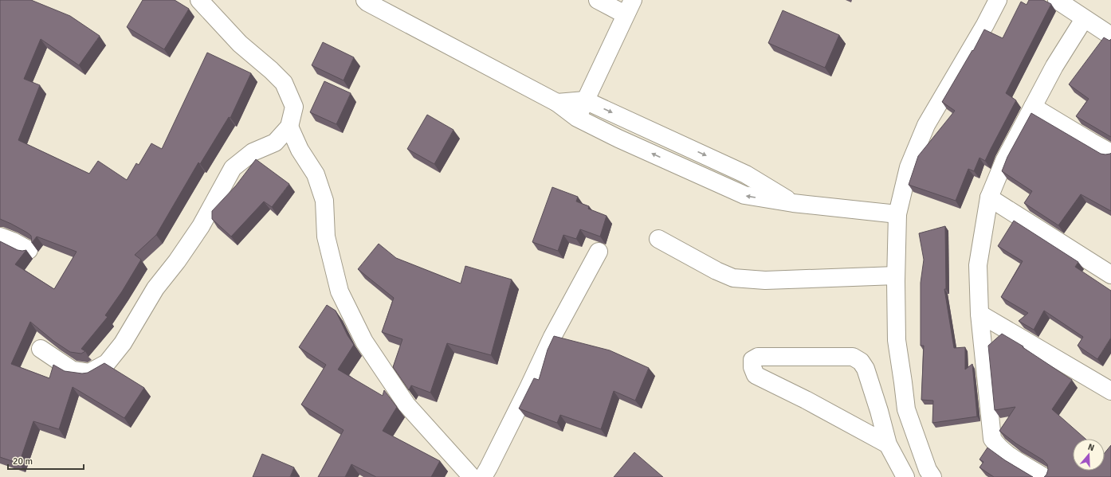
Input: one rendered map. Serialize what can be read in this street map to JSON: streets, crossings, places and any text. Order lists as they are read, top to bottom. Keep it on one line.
{"scale_bar":"20 m","north":"top"}
